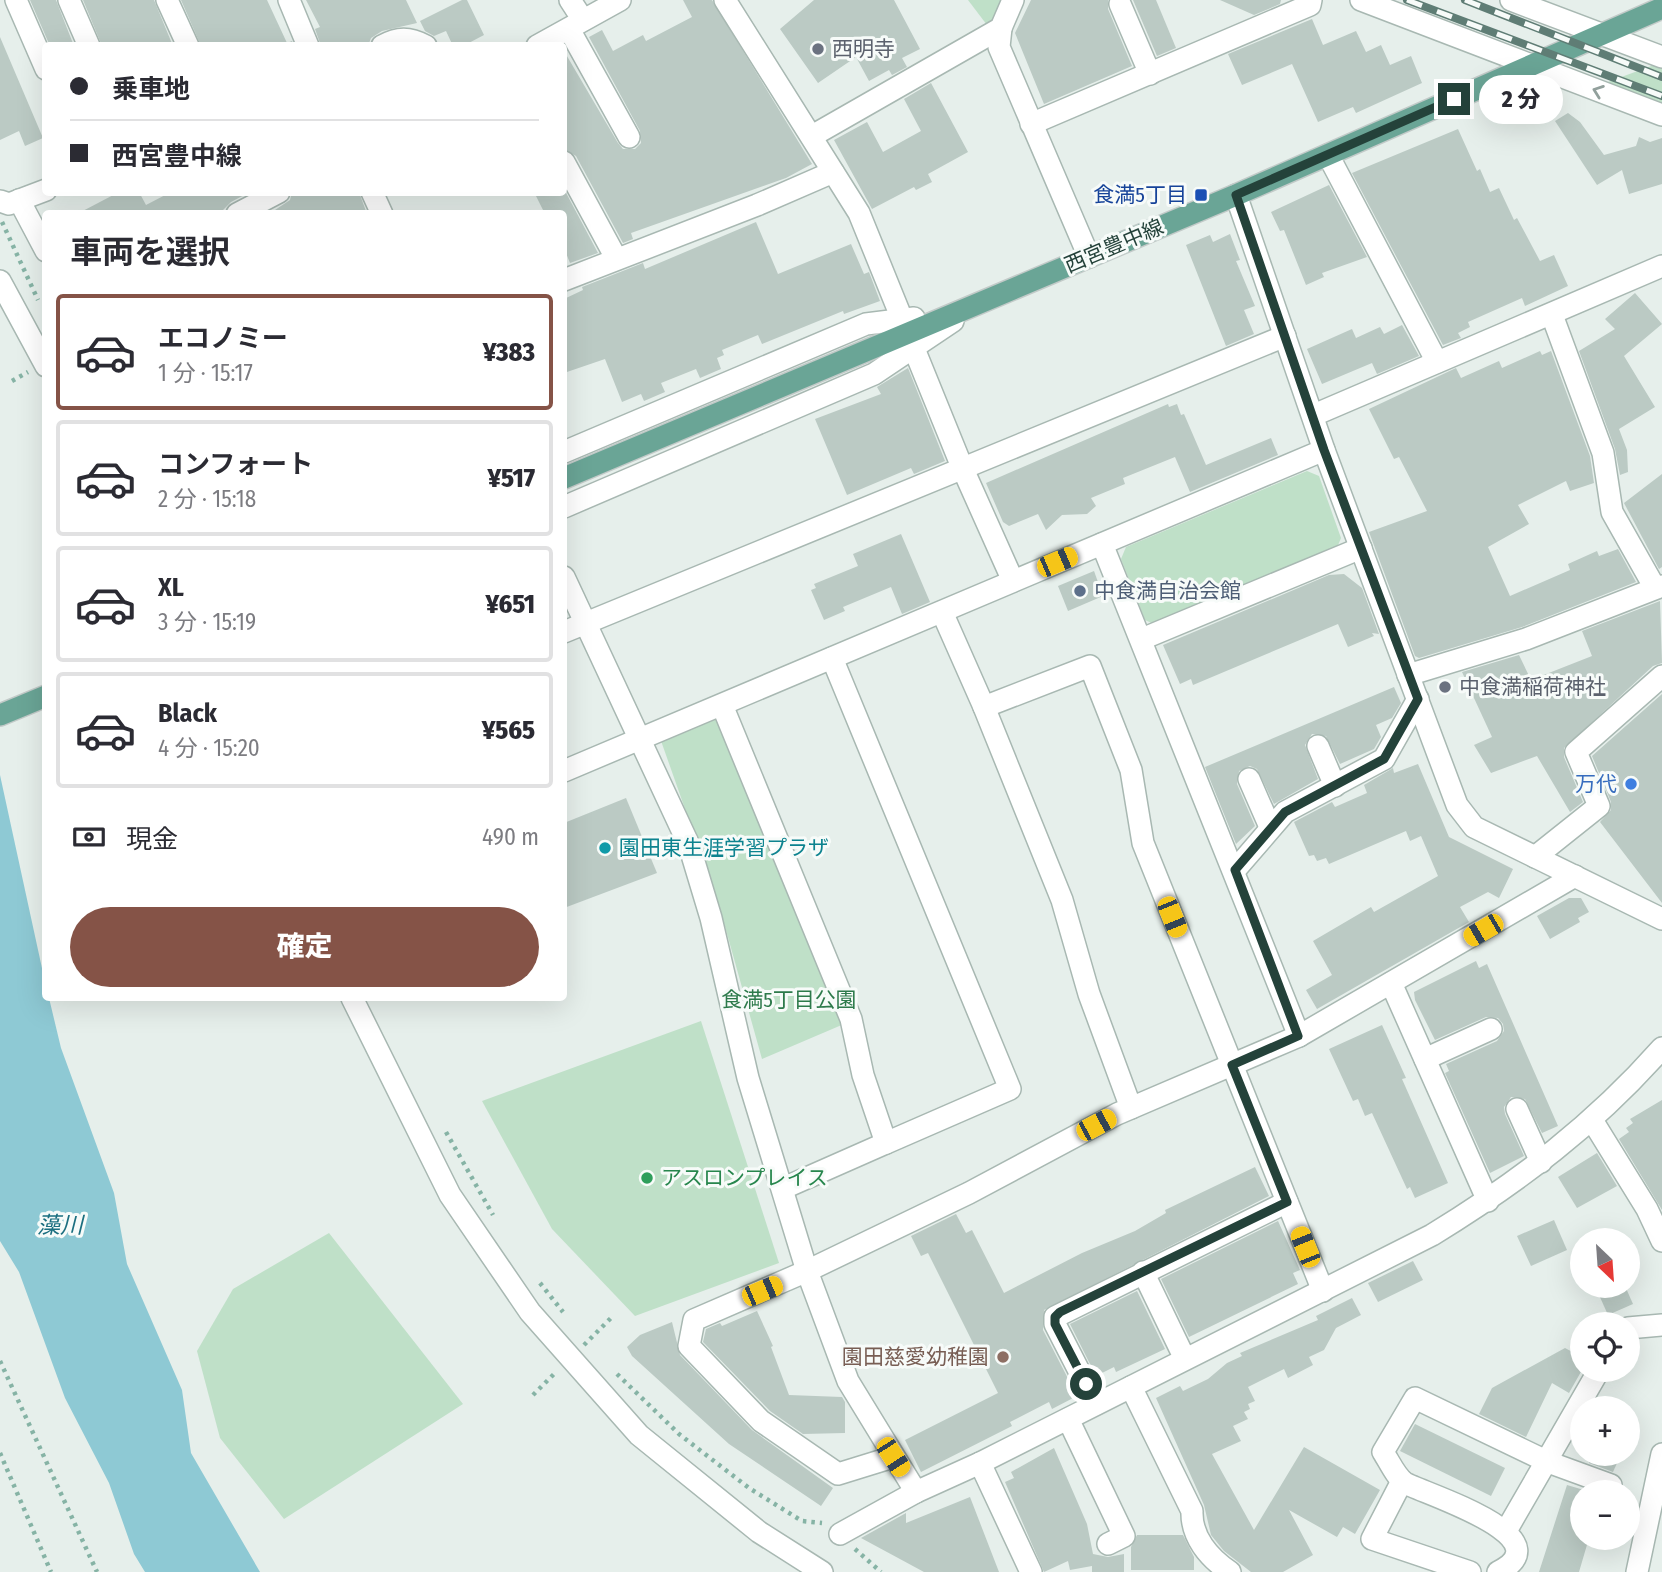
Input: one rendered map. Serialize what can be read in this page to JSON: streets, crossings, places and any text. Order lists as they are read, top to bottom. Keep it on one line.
{"streets":{"main road":["西宮豊中線"]},"water":["藻川"],"parks":["食満5丁目公園"],"places":{"other":["西明寺","中食満自治会館","中食満稲荷神社","万代","園田東生涯学習プラザ","アスロンプレイス","園田慈愛幼稚園"],"transit":["食満5丁目"]},"north":"bottom right","page":{"banner":["乗車地","西宮豊中線"],"bubble":"2 分","heading":"車両を選択","list":[{"name":"エコノミー","note":"1 分 · 15:17","value":"¥383"},{"name":"コンフォート","note":"2 分 · 15:18","value":"¥517"},{"name":"XL","note":"3 分 · 15:19","value":"¥651"},{"name":"Black","note":"4 分 · 15:20","value":"¥565"}],"pay":["現金","490 m"],"buttons":"確定","map_buttons":["+","−"]}}
